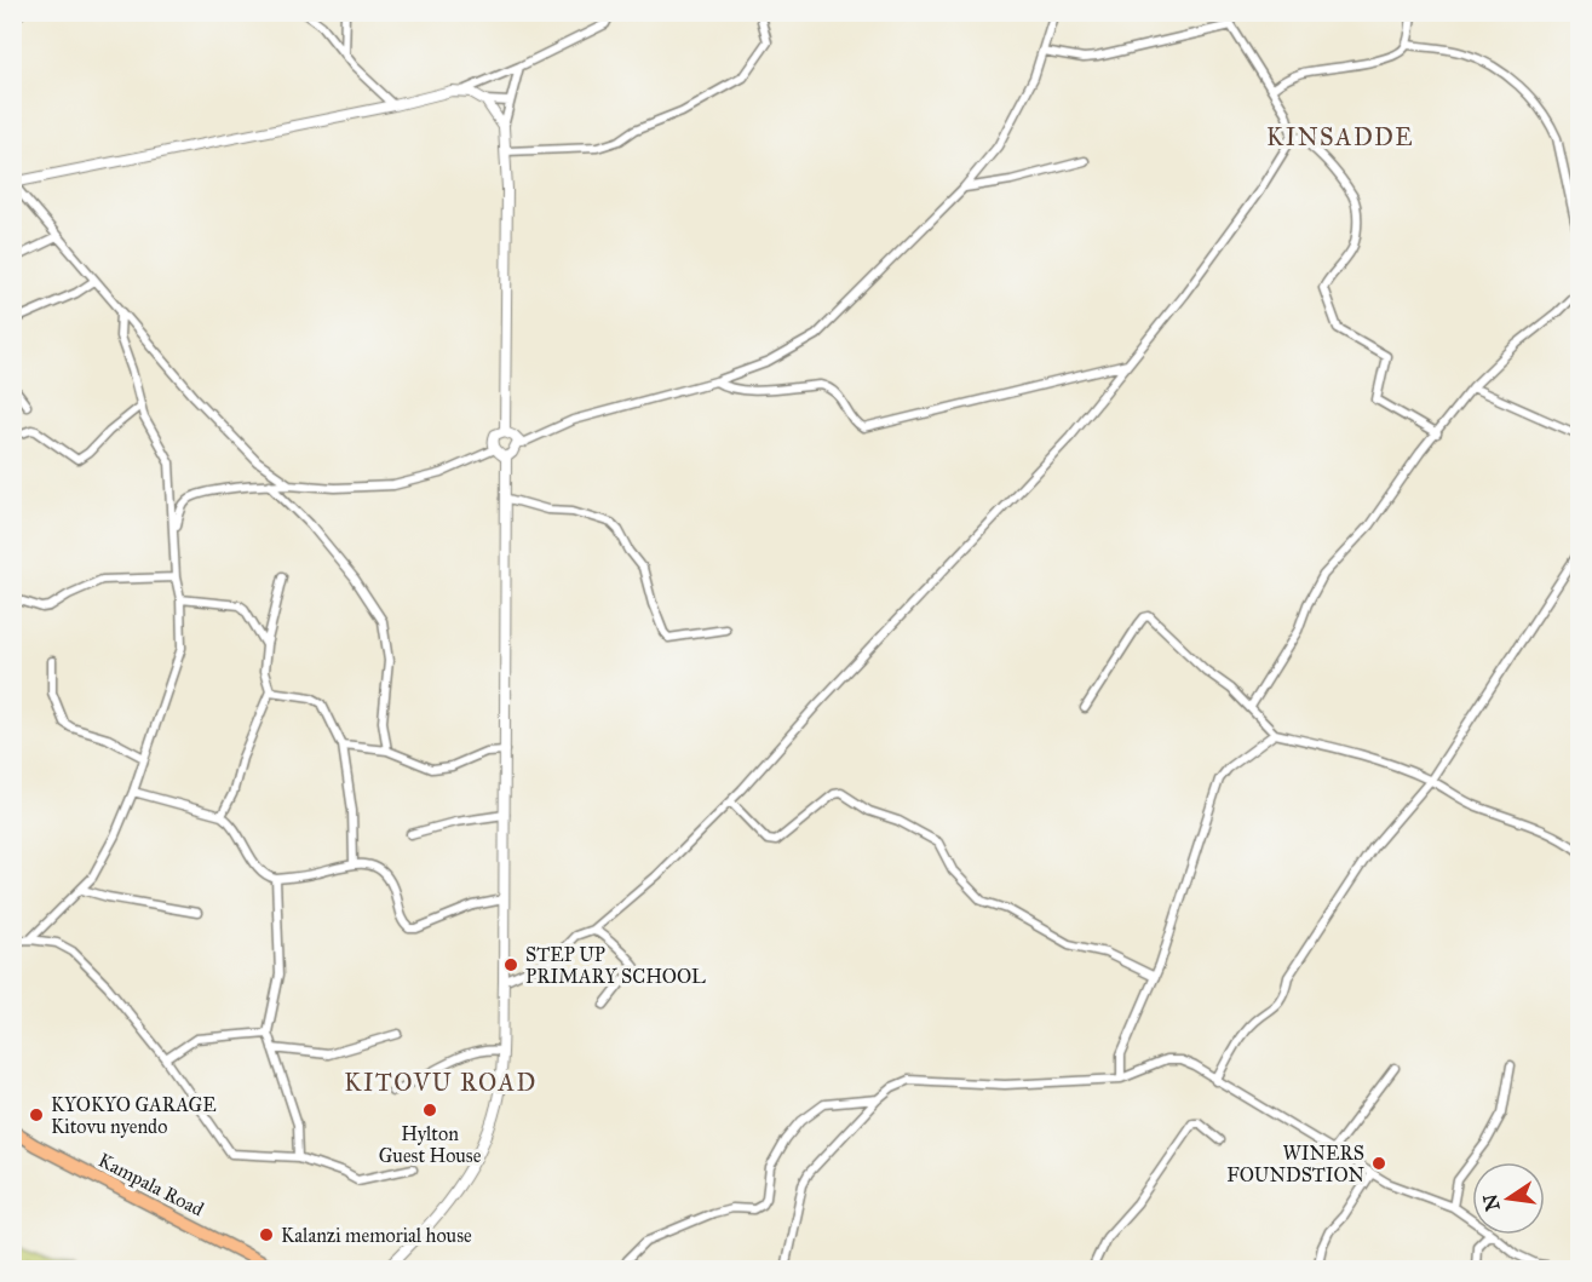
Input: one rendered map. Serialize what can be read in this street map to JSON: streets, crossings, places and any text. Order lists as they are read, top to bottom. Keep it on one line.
{"streets":{"main road":["Kampala Road"]},"districts":["KINSADDE","KITOVU ROAD"],"places":["STEP UP PRIMARY SCHOOL","Hylton Guest House","KYOKYO GARAGE Kitovu nyendo","WINERS FOUNDSTION","Kalanzi memorial house"],"north":"left"}
